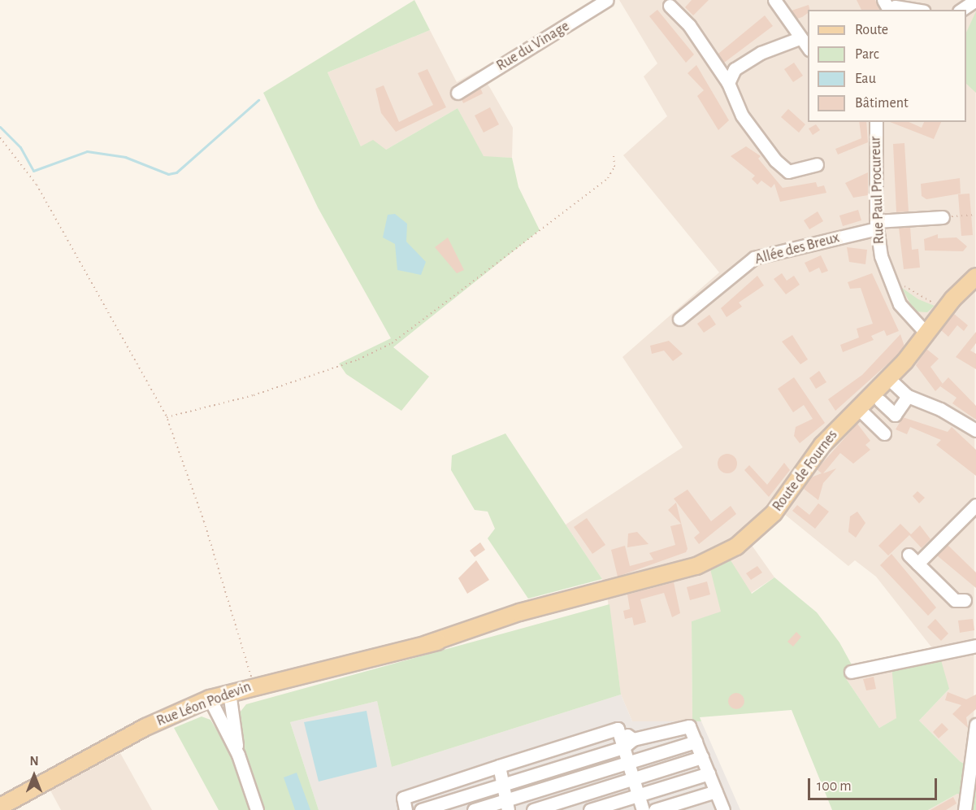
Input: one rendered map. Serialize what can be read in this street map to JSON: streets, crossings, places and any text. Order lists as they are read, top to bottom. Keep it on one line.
{"streets":{"main road":["Route de Fournes","Rue Léon Podevin"],"street":["Rue du Vinage","Rue Paul Procureur","Allée des Breux"]},"crossings":[["Rue Paul Procureur","Allée des Breux"],["Rue Paul Procureur","Route de Fournes"],["Route de Fournes","Rue Léon Podevin"]],"legend":["Route","Parc","Eau","Bâtiment"],"scale_bar":"100 m","north":"top"}
